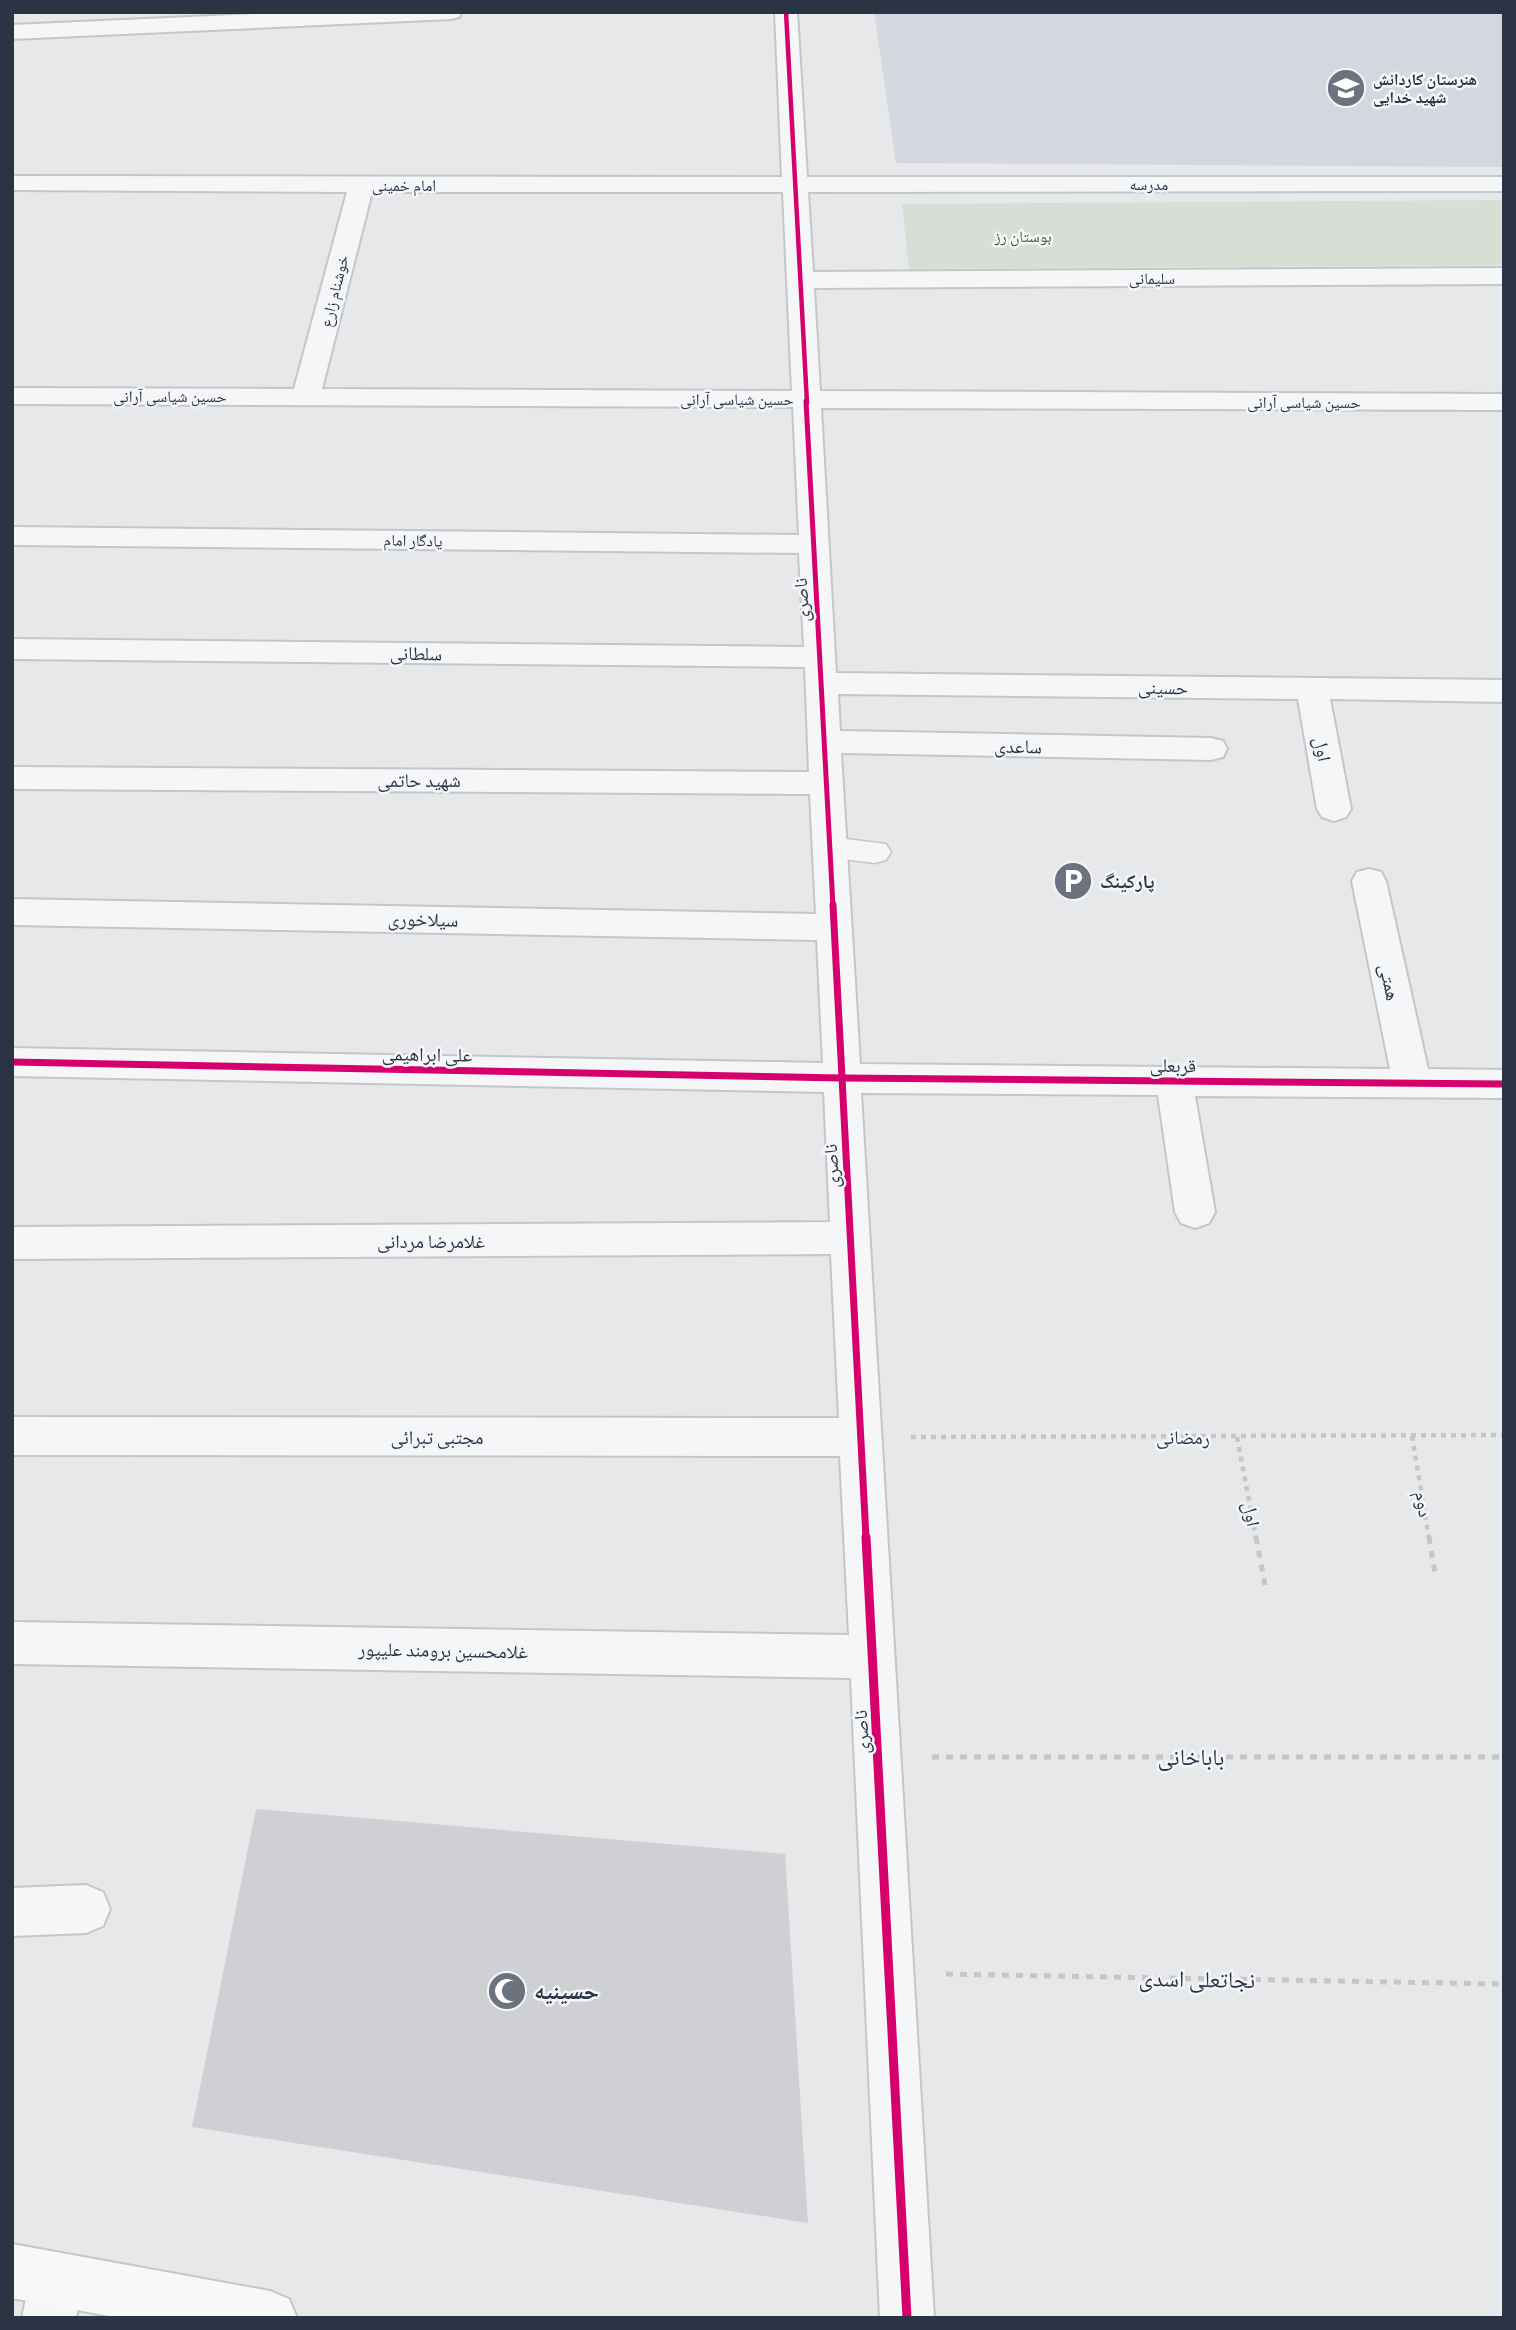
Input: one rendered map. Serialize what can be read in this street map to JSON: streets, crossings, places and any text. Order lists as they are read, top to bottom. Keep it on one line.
{"streets":{"street":["مدرسه","امام خمینی","سلیمانی","خوشنام زارع","حسین شیاسی آرانی","یادگار امام","ناصری","سلطانی","حسینی","ساعدی","اول","شهید حاتمی","سیلاخوری","همتی","علی ابراهیمی","قربعلی","غلامرضا مردانی","مجتبی تبرائی","غلامحسین برومند علیپور"],"path":["رمضانی","دوم","باباخانی","نجاتعلی اسدی"]},"crossings":[["مدرسه","امام خمینی"],["مدرسه","ناصری"],["امام خمینی","خوشنام زارع"],["امام خمینی","ناصری"],["سلیمانی","ناصری"],["خوشنام زارع","حسین شیاسی آرانی"],["حسین شیاسی آرانی","ناصری"],["یادگار امام","ناصری"],["ناصری","سلطانی"],["ناصری","حسینی"],["ناصری","ساعدی"],["ناصری","شهید حاتمی"],["ناصری","سیلاخوری"],["ناصری","علی ابراهیمی"],["ناصری","قربعلی"],["ناصری","غلامرضا مردانی"],["ناصری","مجتبی تبرائی"],["ناصری","رمضانی"],["ناصری","غلامحسین برومند علیپور"],["ناصری","باباخانی"],["ناصری","نجاتعلی اسدی"],["سلطانی","حسینی"],["حسینی","اول"],["اول","رمضانی"],["همتی","قربعلی"],["علی ابراهیمی","قربعلی"],["مجتبی تبرائی","رمضانی"],["رمضانی","دوم"]],"parks":["بوستان رز"],"places":{"school or university":["هنرستان کاردانش شهید خدایی"],"parking":["پارکینگ"],"mosque":["حسینیه"]}}
